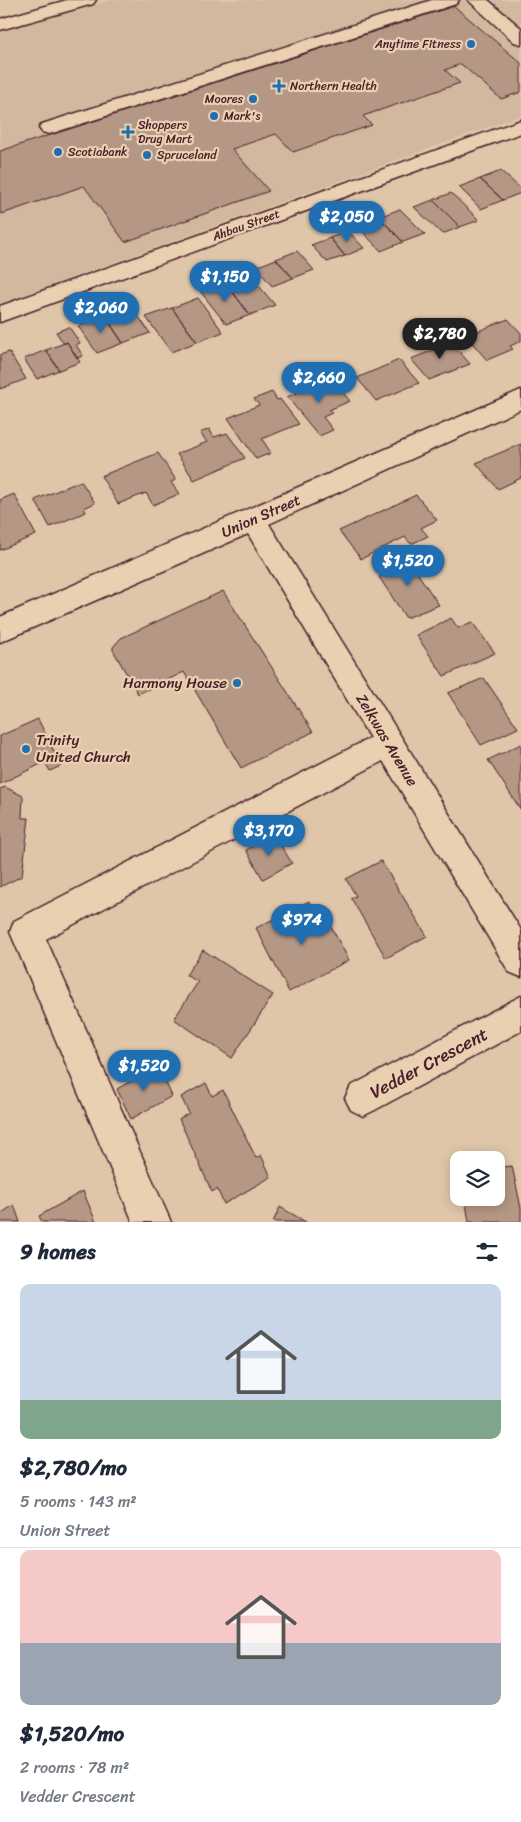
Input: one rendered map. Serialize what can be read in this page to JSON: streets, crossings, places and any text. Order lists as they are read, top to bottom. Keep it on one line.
{"streets":{"street":["Ahbau Street","Union Street","Zelkwas Avenue","Vedder Crescent"]},"crossings":[["Union Street","Zelkwas Avenue"]],"places":{"other":["Anytime Fitness","Moores","Mark's","Scotiabank","Spruceland","Harmony House","Trinity United Church"],"health":["Northern Health","Shoppers Drug Mart"]},"page":{"price":["$2,050","$1,150","$2,060","$2,780","$2,660","$1,520","$3,170","$974","$1,520"],"heading":"9 homes","list":[{"name":"$2,780/mo","note":"5 rooms · 143 m² · Union Street"},{"name":"$1,520/mo","note":"2 rooms · 78 m² · Vedder Crescent"}]}}
